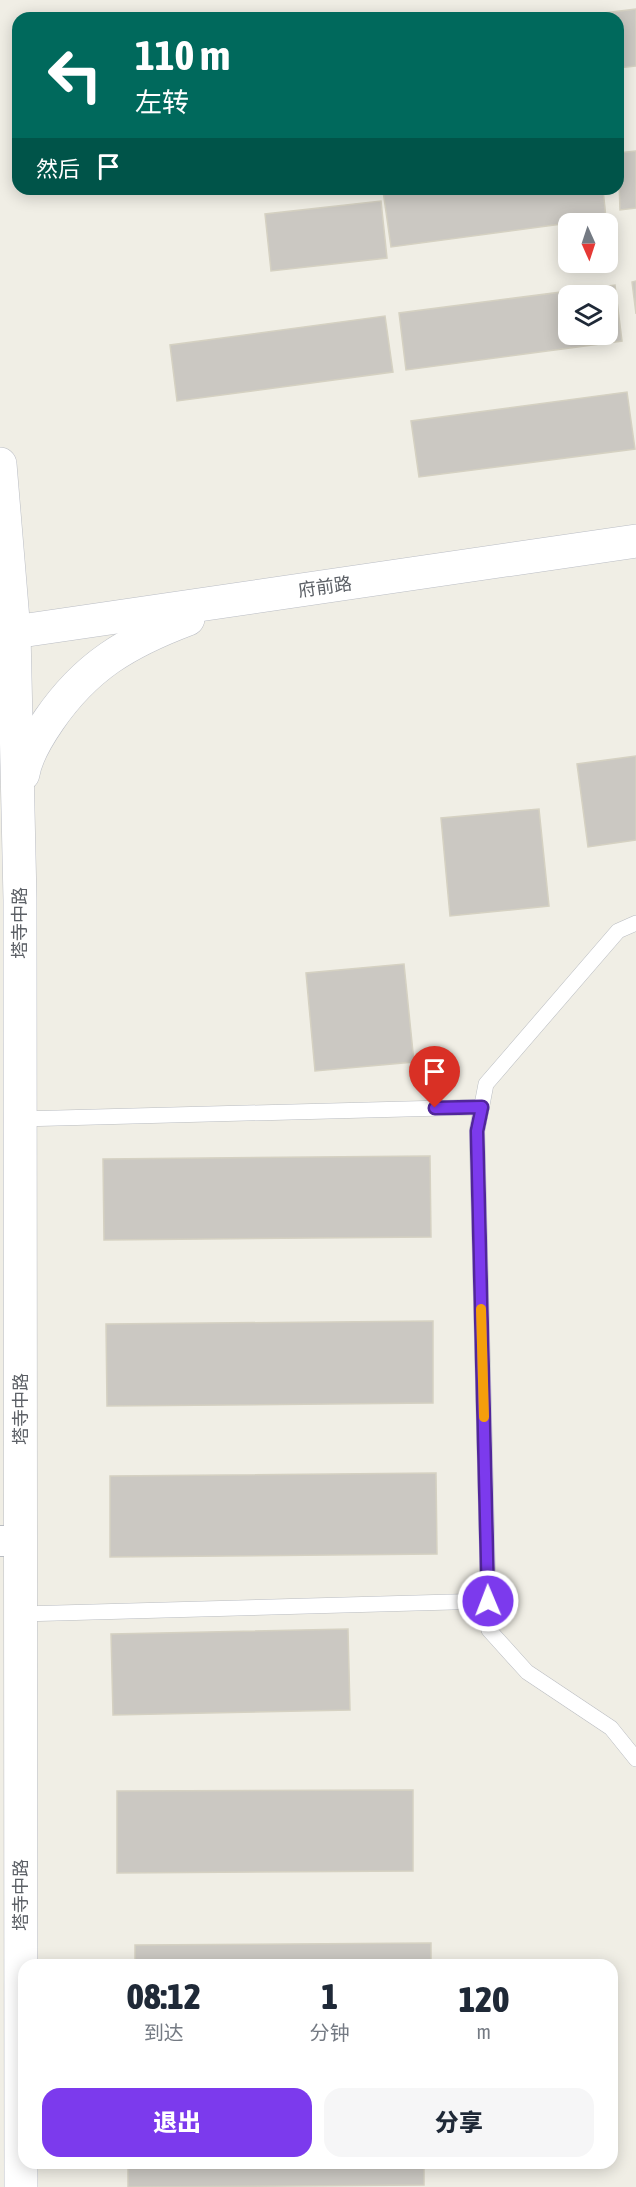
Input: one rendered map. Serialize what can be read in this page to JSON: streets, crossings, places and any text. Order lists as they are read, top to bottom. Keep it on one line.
{"streets":{"main road":["府前路","塔寺中路"]},"crossings":[["府前路","塔寺中路"]],"north":"bottom","page":{"turn":["110 m","左转"],"then":"然后","eta":["08:12","到达","1","分钟","120","m"],"buttons":["退出","分享"]}}
